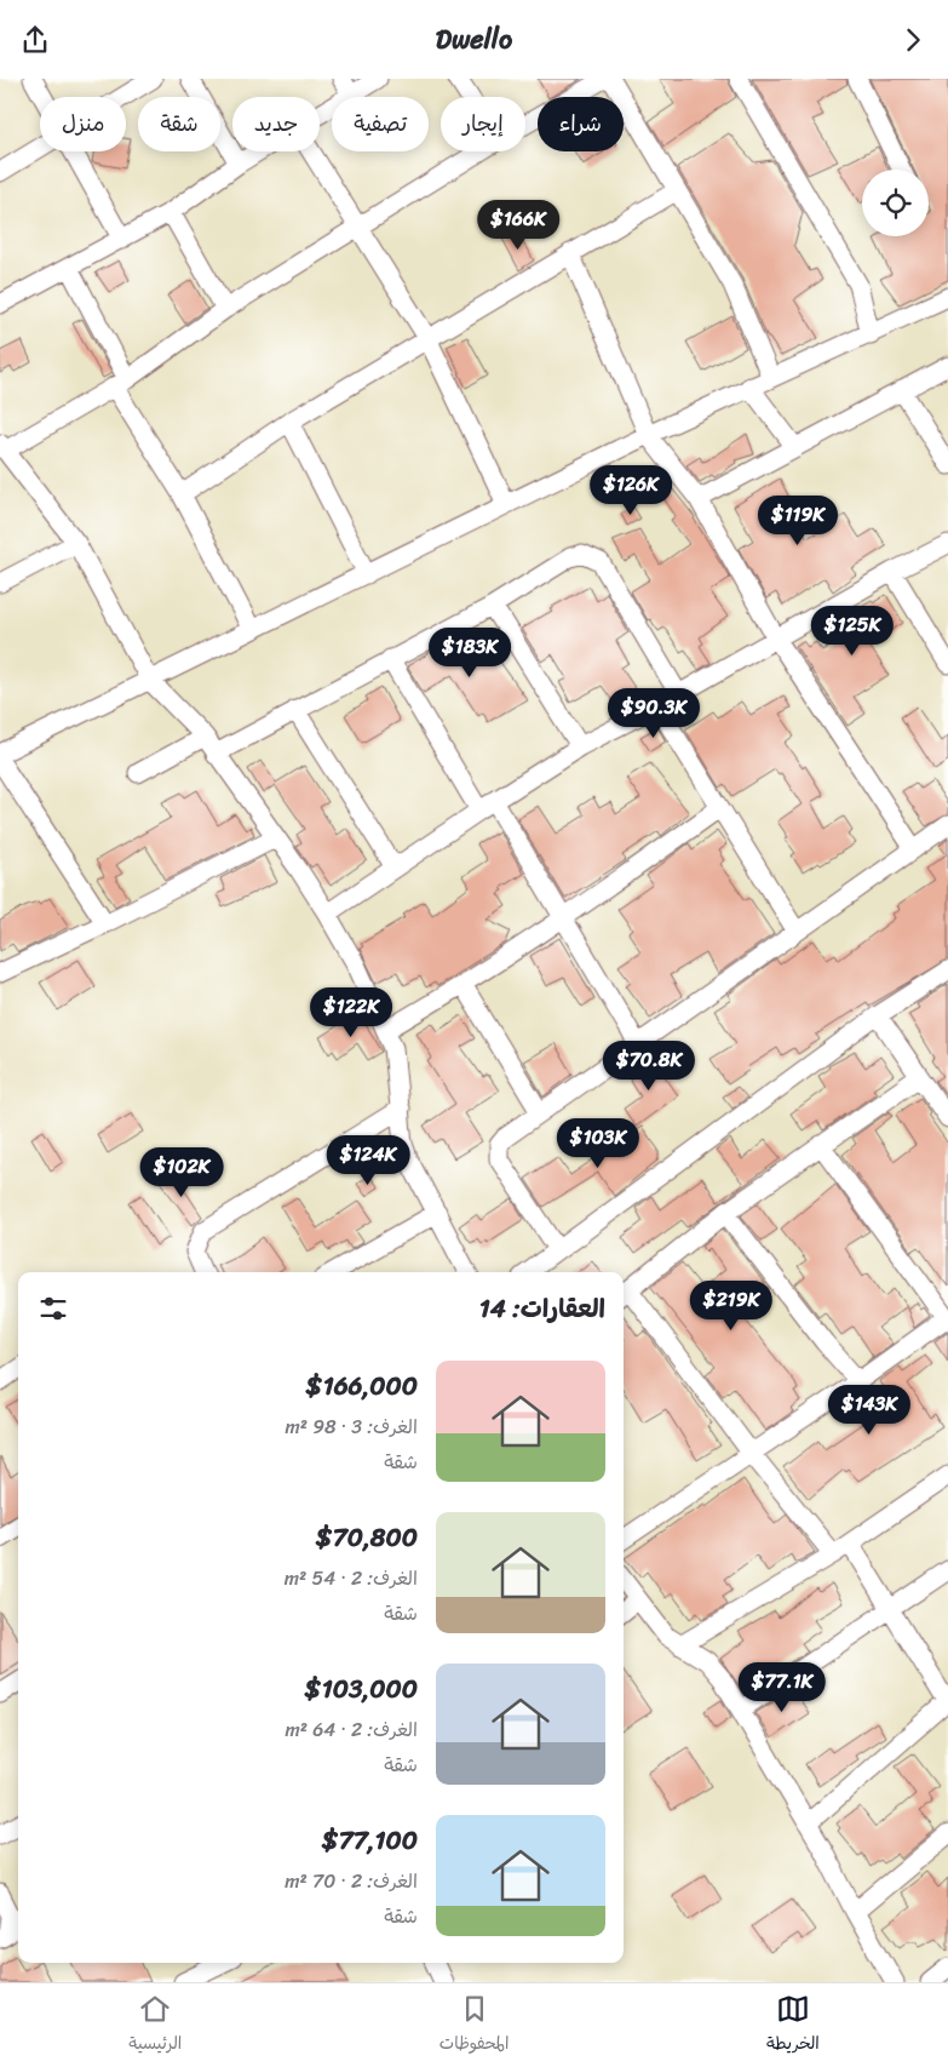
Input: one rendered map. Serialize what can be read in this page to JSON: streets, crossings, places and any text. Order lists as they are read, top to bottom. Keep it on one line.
{"page":{"header":"Dwello","chip":["شراء","إيجار","تصفية","جديد","شقة","منزل"],"price":["$166K","$126K","$119K","$125K","$183K","$90.3K","$122K","$70.8K","$103K","$124K","$102K","$219K","$143K","$77.1K"],"heading":"العقارات: 14","list":[{"name":"$166,000","note":"الغرف: 3 · 98 m² · شقة"},{"name":"$70,800","note":"الغرف: 2 · 54 m² · شقة"},{"name":"$103,000","note":"الغرف: 2 · 64 m² · شقة"},{"name":"$77,100","note":"الغرف: 2 · 70 m² · شقة"}],"tabs":["الخريطة","المحفوظات","الرئيسية"]}}
